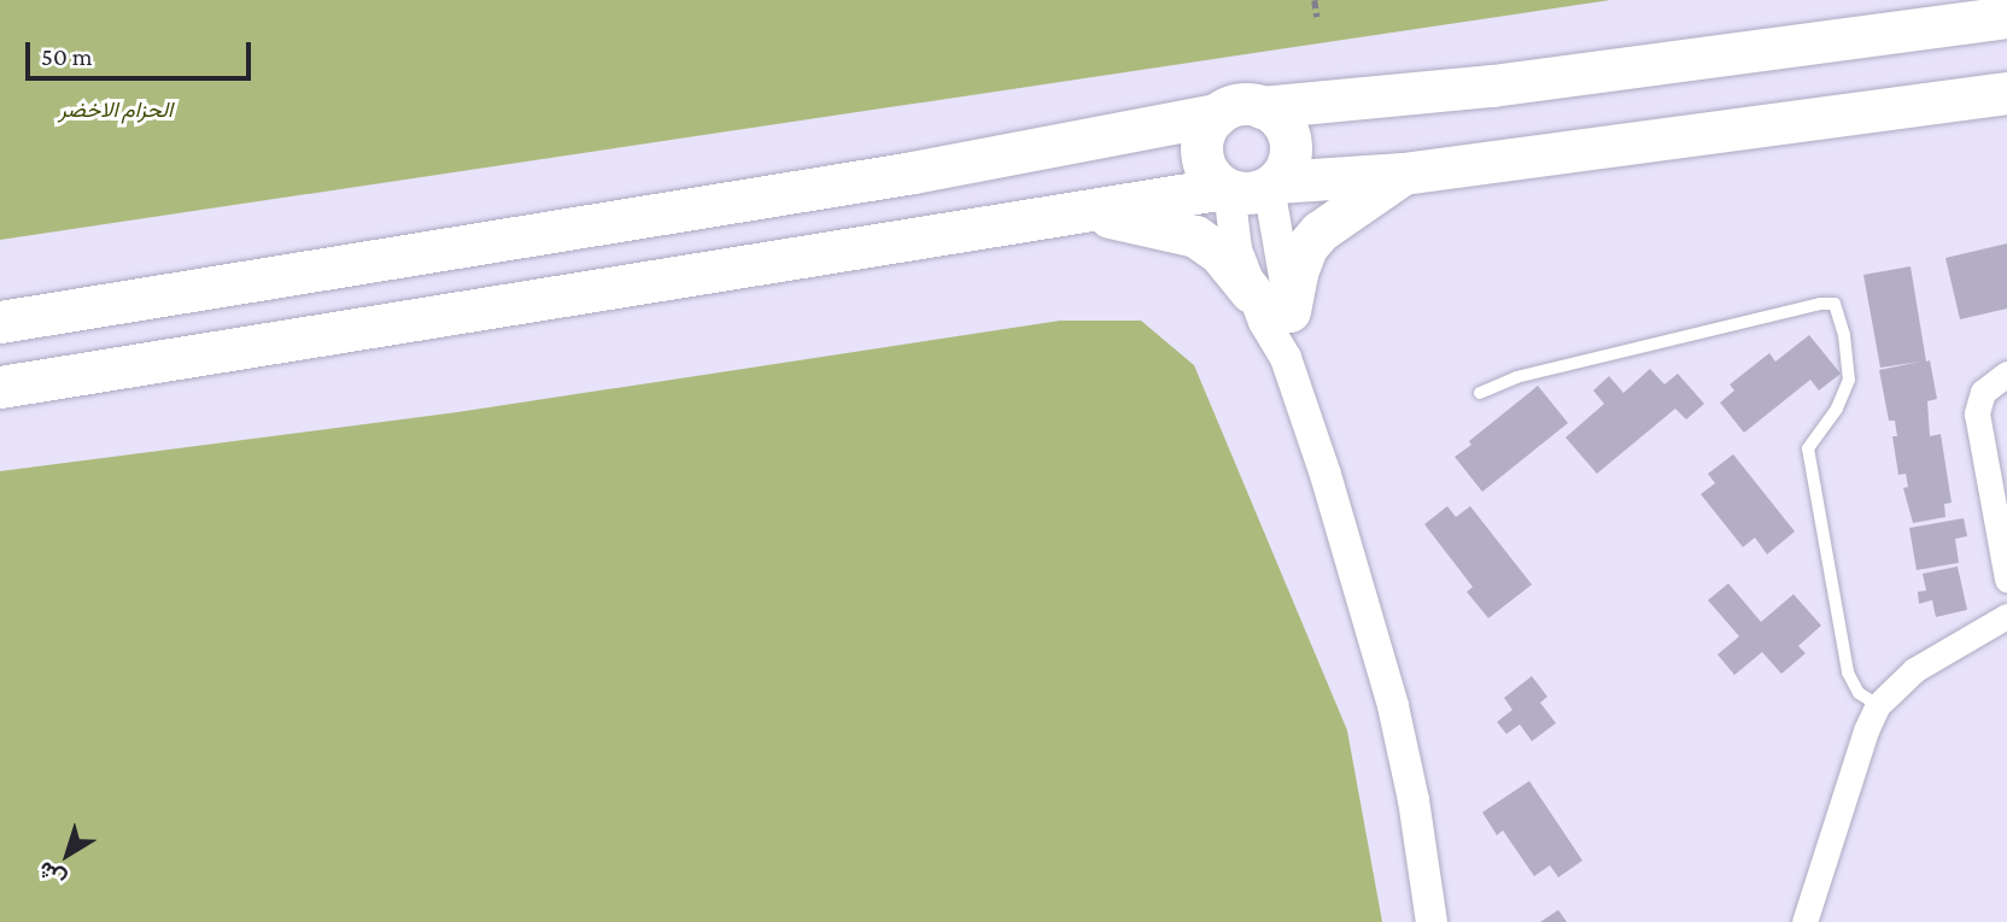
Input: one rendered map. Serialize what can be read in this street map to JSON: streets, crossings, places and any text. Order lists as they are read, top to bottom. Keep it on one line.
{"parks":["الحزام الاخضر"],"scale_bar":"50 m","north":"bottom left"}
